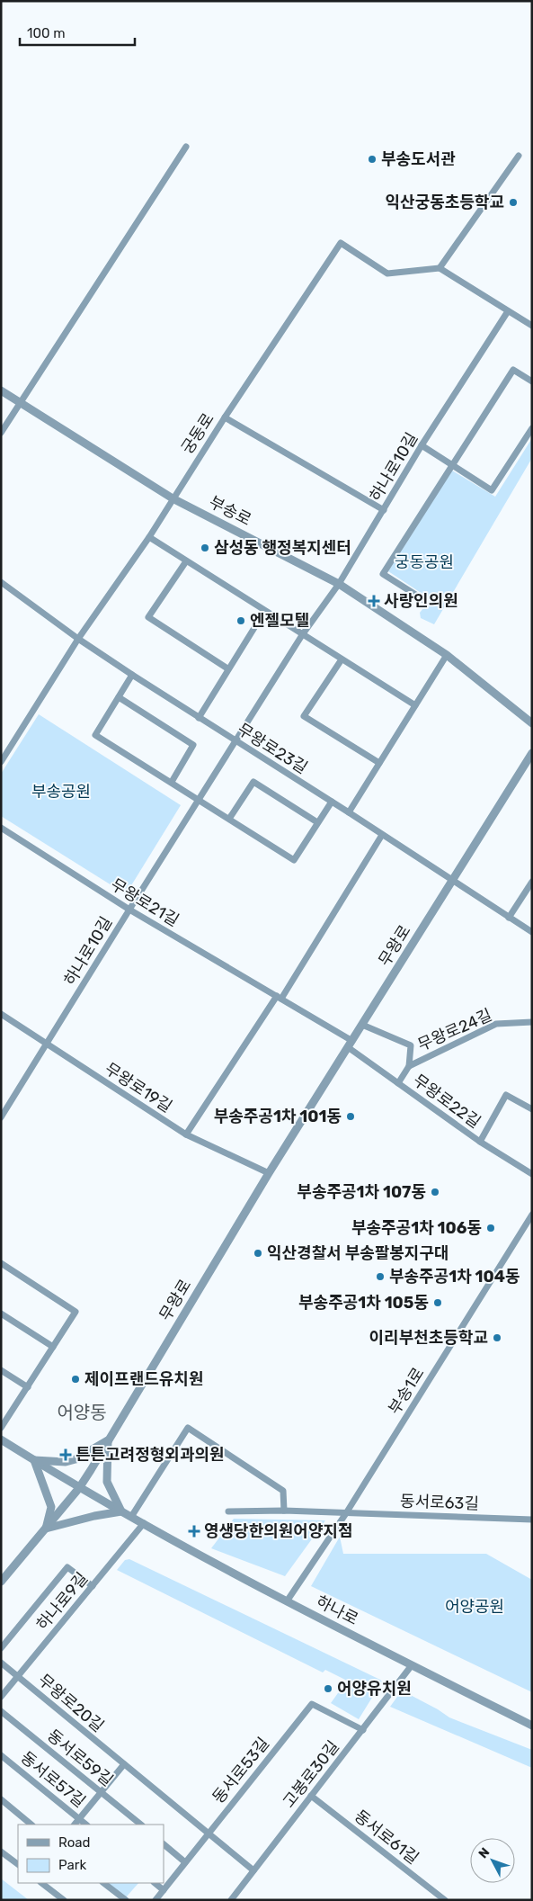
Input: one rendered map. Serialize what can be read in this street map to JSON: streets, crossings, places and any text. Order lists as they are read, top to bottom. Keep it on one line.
{"streets":{"street":["궁동로","하나로10길","부송로","무왕로23길","무왕로21길","무왕로","무왕로24길","무왕로19길","무왕로22길","부송1로","동서로63길","하나로9길","하나로","무왕로20길","동서로59길","동서로53길","고봉로30길","동서로57길","동서로61길"]},"crossings":[["궁동로","부송로"],["궁동로","무왕로23길"],["하나로10길","부송로"],["하나로10길","무왕로23길"],["하나로10길","무왕로21길"],["하나로10길","무왕로19길"],["무왕로23길","무왕로"],["무왕로21길","무왕로"],["무왕로21길","무왕로22길"],["무왕로","무왕로19길"],["무왕로","무왕로22길"],["무왕로","하나로"],["무왕로24길","무왕로22길"],["부송1로","동서로63길"],["부송1로","하나로"],["하나로9길","하나로"],["하나로9길","무왕로20길"],["하나로","고봉로30길"],["무왕로20길","동서로53길"],["무왕로20길","고봉로30길"],["동서로53길","고봉로30길"],["고봉로30길","동서로61길"]],"districts":["어양동"],"parks":["궁동공원","부송공원","어양공원"],"places":{"other":["부송도서관","익산궁동초등학교","삼성동 행정복지센터","엔젤모텔","부송주공1차 101동","부송주공1차 107동","부송주공1차 106동","익산경찰서 부송팔봉지구대","부송주공1차 104동","부송주공1차 105동","이리부천초등학교","제이프랜드유치원","어양유치원"],"health":["사랑인의원","튼튼고려정형외과의원","영생당한의원어양지점"]},"legend":["Road","Park"],"scale_bar":"100 m","north":"top left"}
